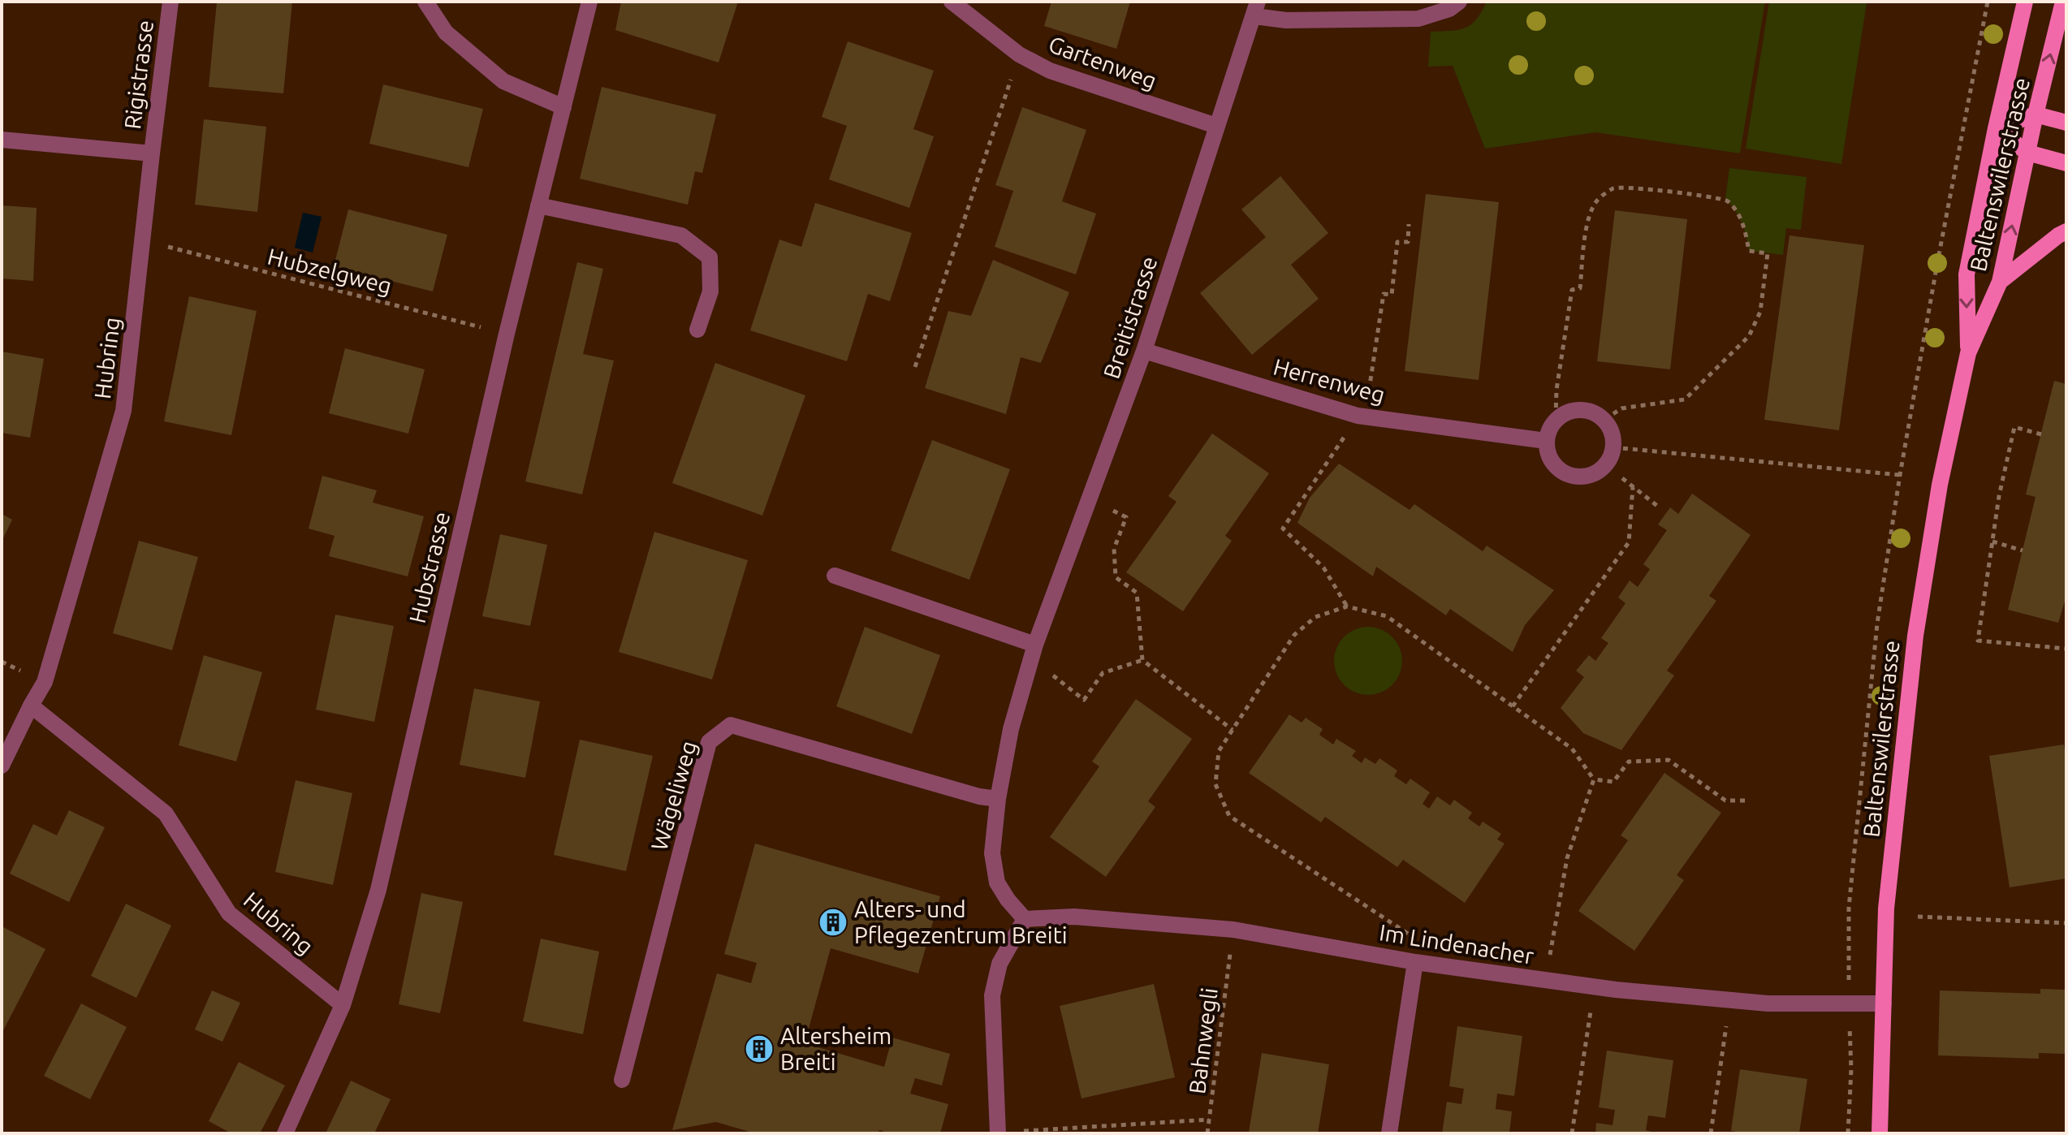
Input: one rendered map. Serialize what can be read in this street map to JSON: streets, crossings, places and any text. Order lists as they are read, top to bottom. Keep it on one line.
{"streets":{"main road":["Baltenswilerstrasse"],"street":["Gartenweg","Rigistrasse","Breitistrasse","Hubring","Herrenweg","Hubstrasse","Wägeliweg","Im Lindenacher"],"path":["Hubzelgweg","Bahnwegli"]},"crossings":[["Gartenweg","Breitistrasse"],["Rigistrasse","Hubring"],["Baltenswilerstrasse","Im Lindenacher"],["Hubzelgweg","Hubring"],["Hubzelgweg","Hubstrasse"],["Breitistrasse","Herrenweg"],["Breitistrasse","Wägeliweg"],["Breitistrasse","Im Lindenacher"],["Hubring","Hubstrasse"]],"places":{"building":["Alters- und Pflegezentrum Breiti","Altersheim Breiti"]}}
